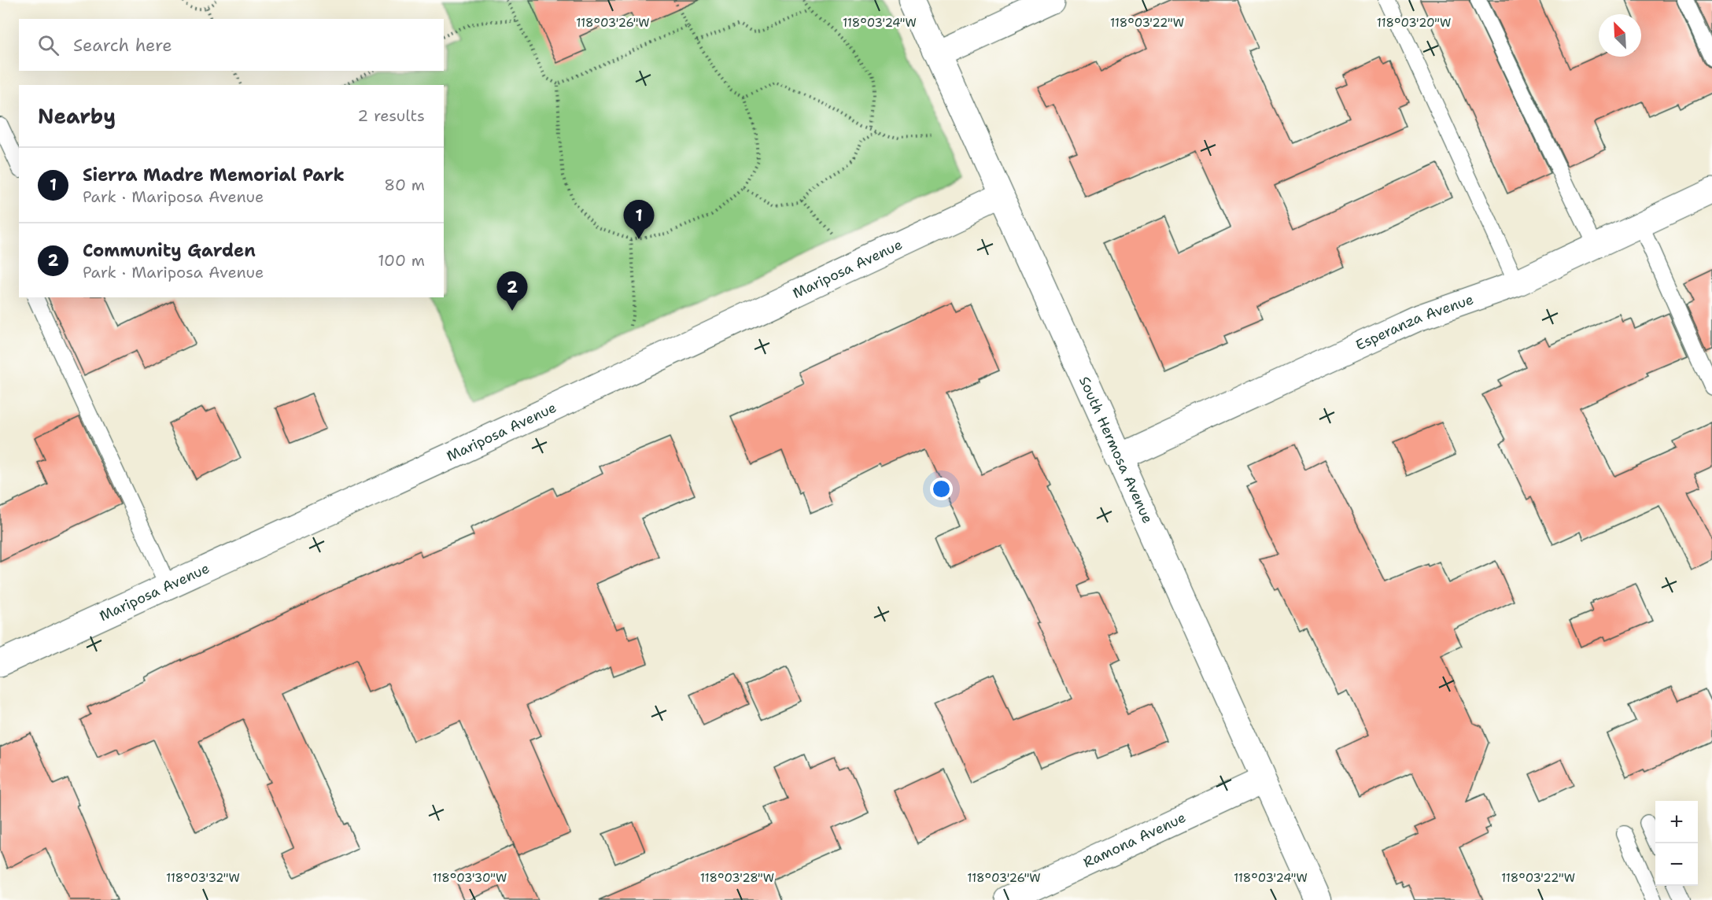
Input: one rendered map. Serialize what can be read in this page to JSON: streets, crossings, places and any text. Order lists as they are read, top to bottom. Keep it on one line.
{"streets":{"street":["Mariposa Avenue","Esperanza Avenue","South Hermosa Avenue","Ramona Avenue"]},"crossings":[["Mariposa Avenue","South Hermosa Avenue"],["Esperanza Avenue","South Hermosa Avenue"],["South Hermosa Avenue","Ramona Avenue"]],"north":"top left","page":{"search":"Search here","heading":["Nearby","2 results"],"list":[{"mark":"1","name":"Sierra Madre Memorial Park","note":"Park · Mariposa Avenue","value":"80 m"},{"mark":"2","name":"Community Garden","note":"Park · Mariposa Avenue","value":"100 m"}],"pins":["1","2"],"map_buttons":["+","−"]},"coordinates":["118°03'26\"W","118°03'24\"W","118°03'22\"W","118°03'20\"W","118°03'32\"W","118°03'30\"W","118°03'28\"W"]}
